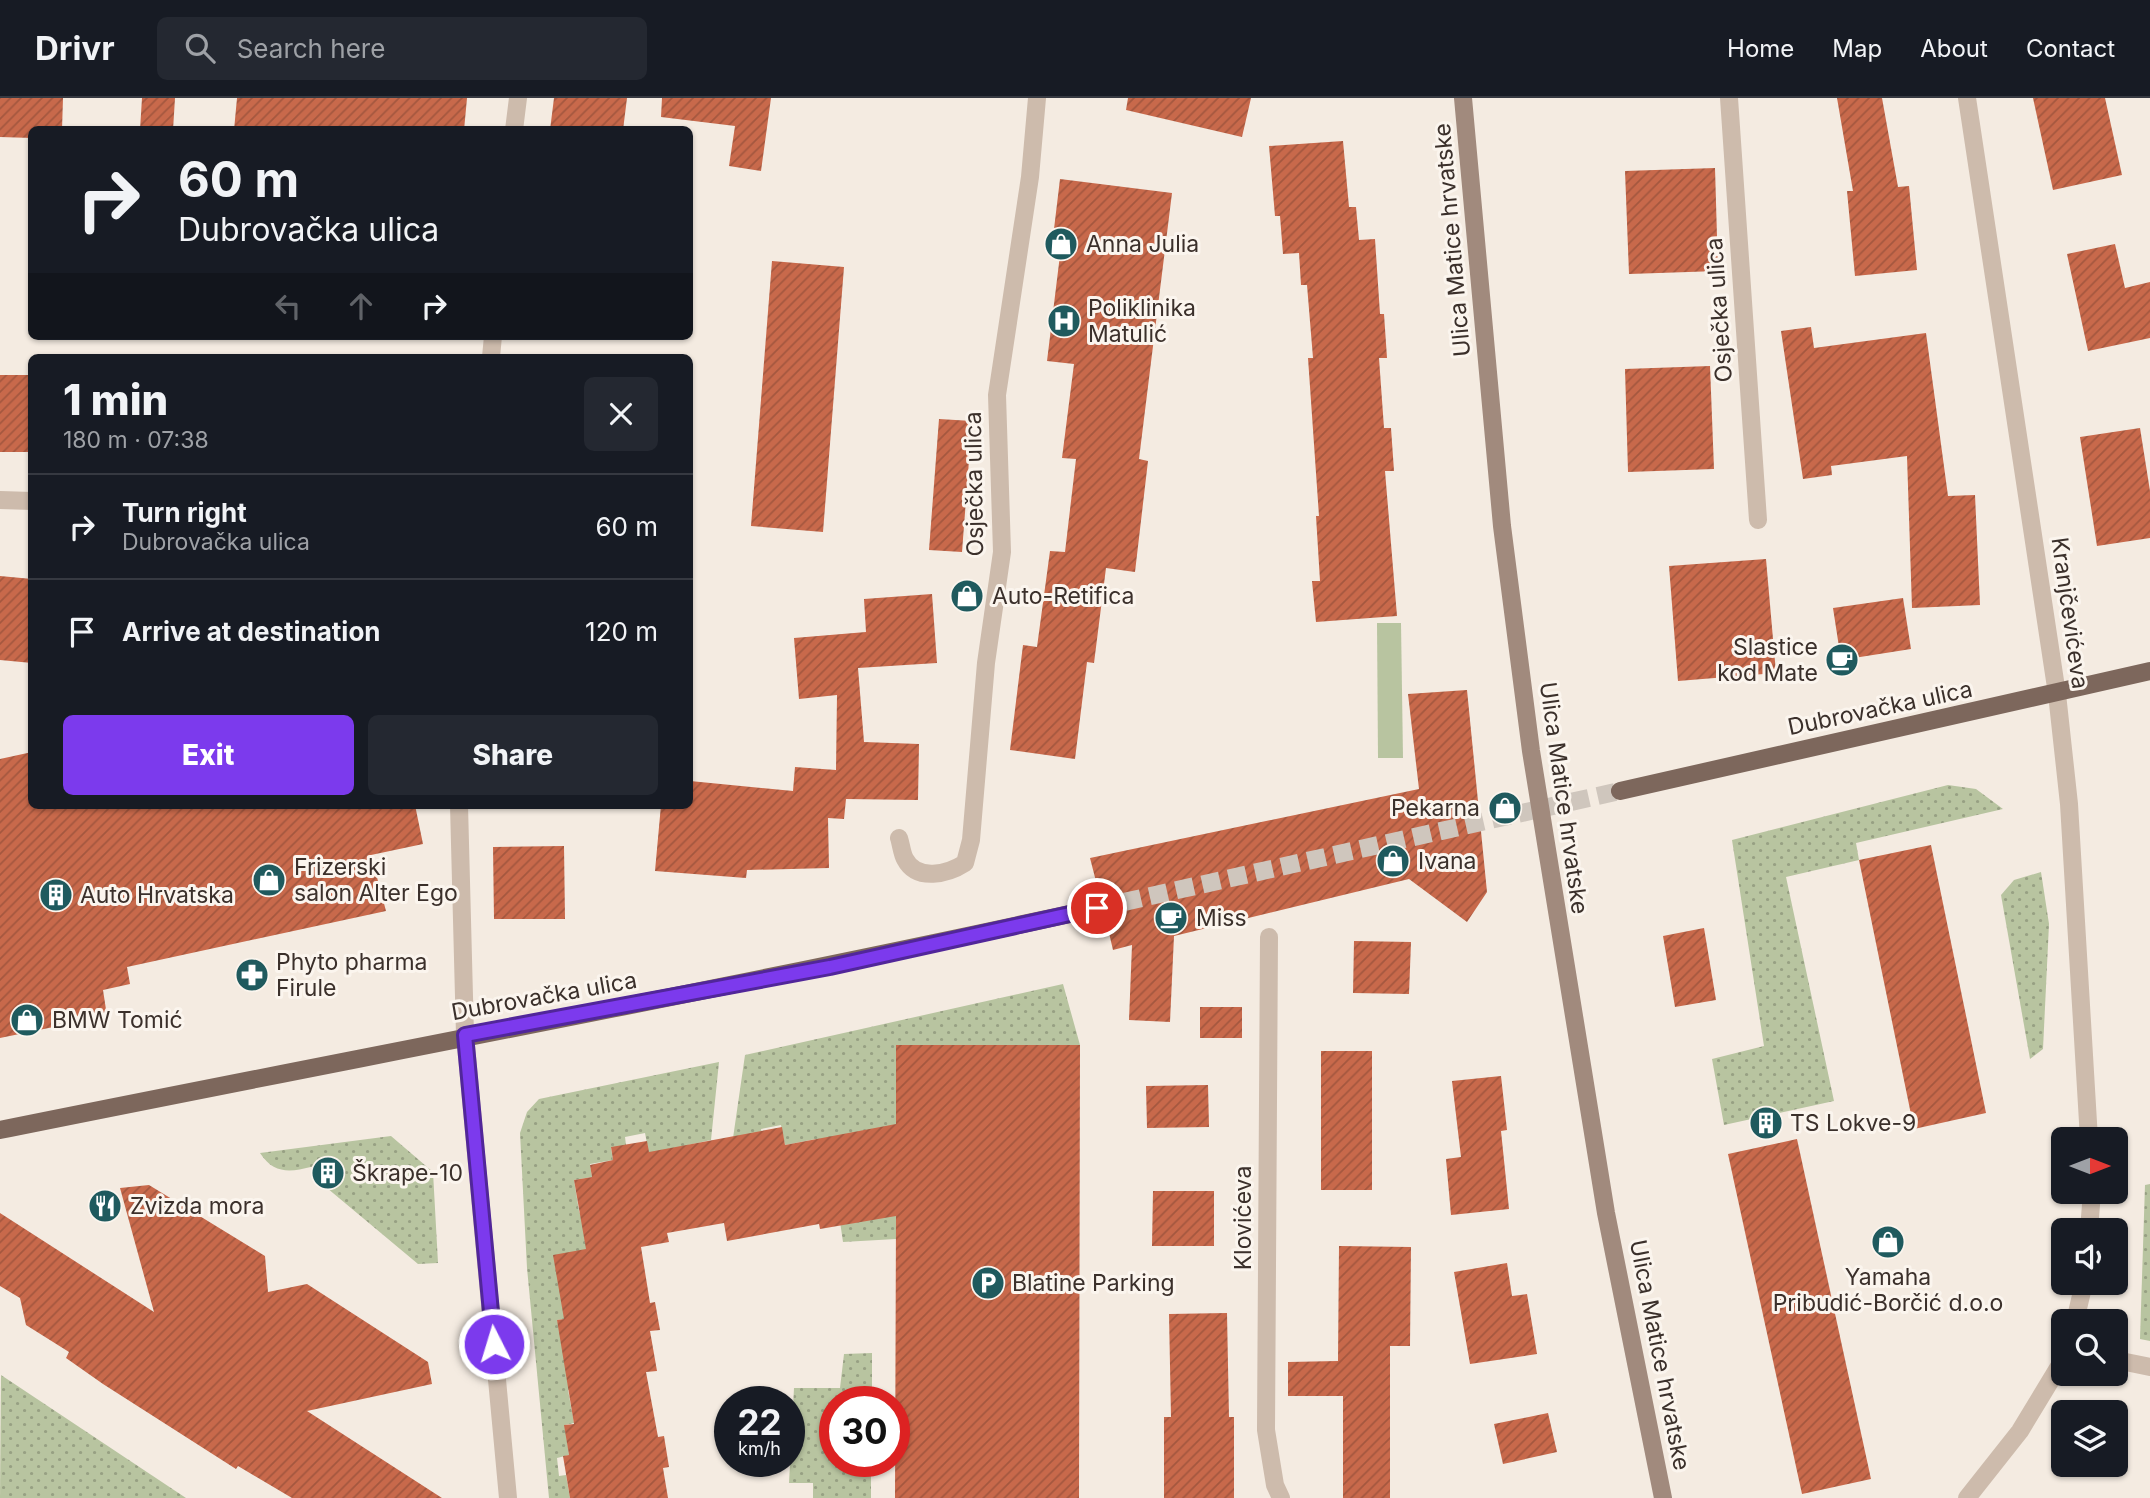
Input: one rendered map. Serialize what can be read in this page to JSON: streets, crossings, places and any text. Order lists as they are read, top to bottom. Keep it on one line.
{"streets":{"main road":["Dubrovačka ulica"],"street":["Ulica Matice hrvatske","Osječka ulica","Kranjčevićeva","Klovićeva"]},"crossings":[["Kranjčevićeva","Dubrovačka ulica"]],"places":{"shop":["Anna Julia","Auto-Retifica","Pekarna","Ivana","Frizerski salon Alter Ego","BMW Tomić","Yamaha Pribudić-Borčić d.o.o"],"hospital":["Poliklinika Matulić"],"cafe":["Slastice kod Mate","Miss"],"building":["Auto Hrvatska","TS Lokve-9","Škrape-10"],"pharmacy":["Phyto pharma Firule"],"restaurant":["Zvizda mora"],"parking":["Blatine Parking"]},"north":"right","page":{"header":"Drivr","search":"Search here","nav":["Home","Map","About","Contact"],"turn":["60 m","Dubrovačka ulica"],"heading":["1 min","180 m · 07:38"],"list":[{"name":"Turn right","note":"Dubrovačka ulica","value":"60 m"},{"name":"Arrive at destination","value":"120 m"}],"buttons":["Exit","Share"],"speed":"22 km/h","limit":"30"}}
